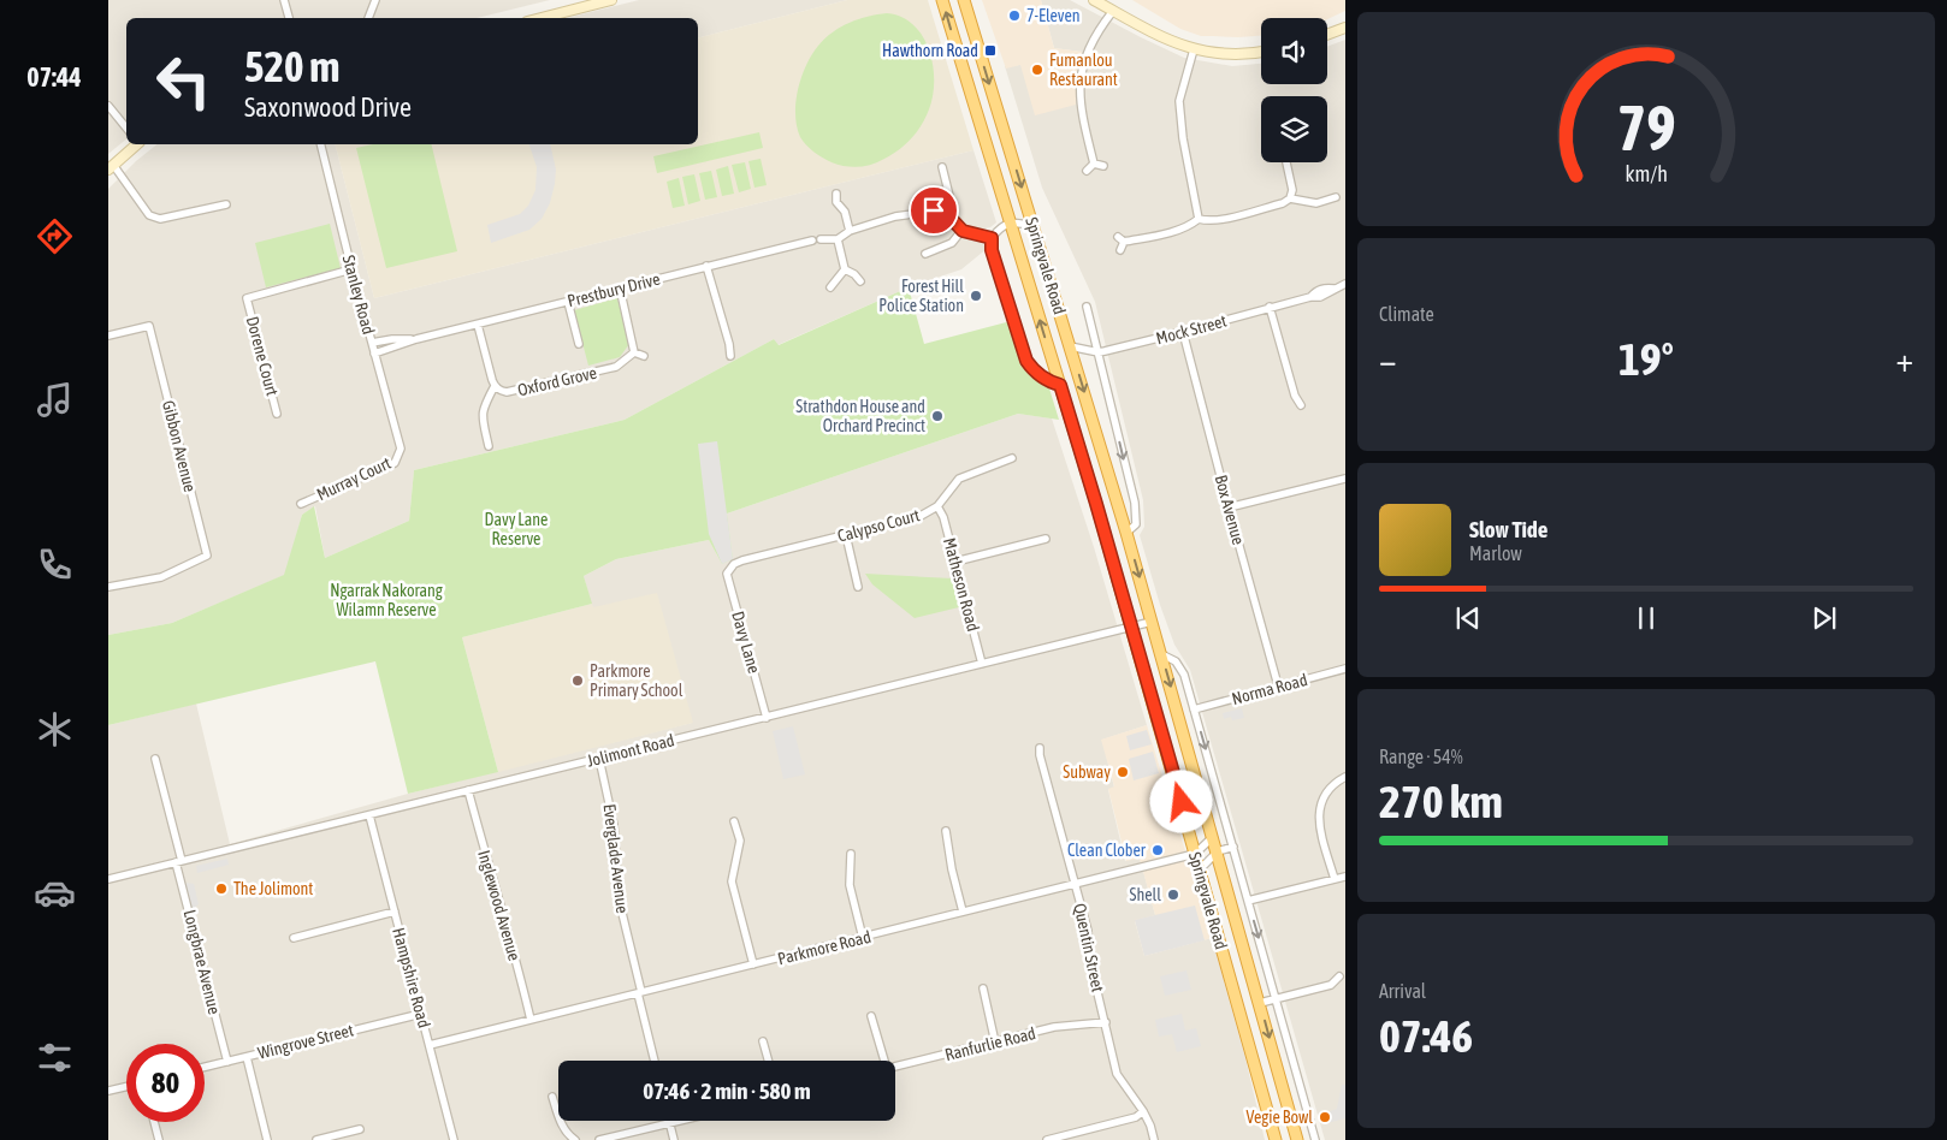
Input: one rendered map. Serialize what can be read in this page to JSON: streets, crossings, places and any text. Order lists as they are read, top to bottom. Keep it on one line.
{"streets":{"highway":["Springvale Road"],"street":["Prestbury Drive","Stanley Road","Mock Street","Dorene Court","Oxford Grove","Gibbon Avenue","Murray Court","Box Avenue","Calypso Court","Matheson Road","Davy Lane","Norma Road","Jolimont Road","Everglade Avenue","Inglewood Avenue","Parkmore Road","Quentin Street","Longbrae Avenue","Hampshire Road","Wingrove Street","Ranfurlie Road"]},"crossings":[["Springvale Road","Mock Street"],["Springvale Road","Jolimont Road"],["Springvale Road","Parkmore Road"],["Prestbury Drive","Stanley Road"],["Prestbury Drive","Oxford Grove"],["Stanley Road","Dorene Court"],["Stanley Road","Murray Court"],["Mock Street","Box Avenue"],["Box Avenue","Norma Road"],["Calypso Court","Matheson Road"],["Calypso Court","Davy Lane"],["Matheson Road","Jolimont Road"],["Davy Lane","Jolimont Road"],["Jolimont Road","Everglade Avenue"],["Jolimont Road","Inglewood Avenue"],["Jolimont Road","Longbrae Avenue"],["Jolimont Road","Hampshire Road"],["Everglade Avenue","Parkmore Road"],["Inglewood Avenue","Parkmore Road"],["Parkmore Road","Quentin Street"],["Parkmore Road","Hampshire Road"],["Quentin Street","Ranfurlie Road"],["Longbrae Avenue","Wingrove Street"],["Hampshire Road","Wingrove Street"]],"parks":["Davy Lane Reserve","Ngarrak Nakorang Wilamn Reserve"],"places":{"other":["7-Eleven","Fumanlou Restaurant","Forest Hill Police Station","Strathdon House and Orchard Precinct","Parkmore Primary School","Subway","Clean Clober","The Jolimont","Shell","Vegie Bowl"],"transit":["Hawthorn Road"]},"page":{"tabs":"07:44","turn":["520 m","Saxonwood Drive"],"tile":["Climate",["Range · 54%","270 km"],["Arrival","07:46"]],"heat":["−","19°","+"],"song":["Slow Tide","Marlow"],"limit":"80","trip":"07:46 · 2 min · 580 m","gauge":["79","km/h"]}}
